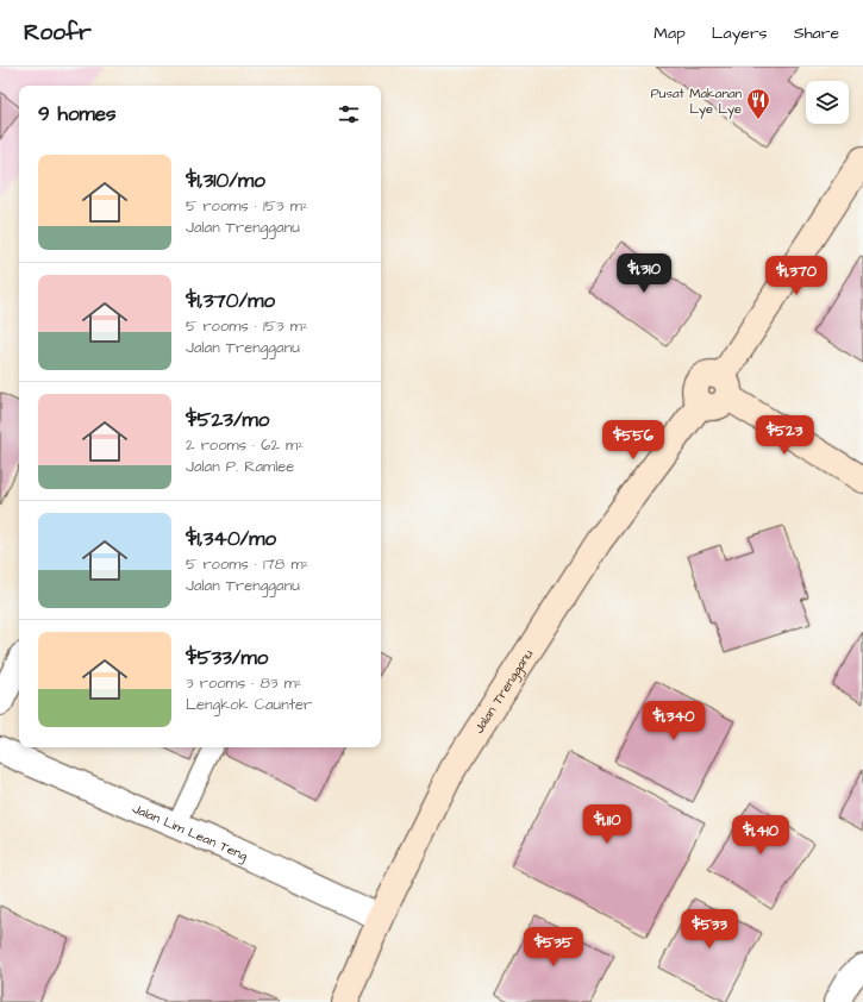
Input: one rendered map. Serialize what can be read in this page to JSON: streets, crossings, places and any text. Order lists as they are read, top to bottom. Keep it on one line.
{"streets":{"main road":["Jalan Trengganu"],"street":["Jalan Lim Lean Teng"]},"crossings":[["Jalan Trengganu","Jalan Lim Lean Teng"]],"places":{"restaurant":["Pusat Makanan Lye Lye"]},"page":{"header":"Roofr","nav":["Map","Layers","Share"],"heading":"9 homes","list":[{"name":"$1,310/mo","note":"5 rooms · 153 m² · Jalan Trengganu"},{"name":"$1,370/mo","note":"5 rooms · 153 m² · Jalan Trengganu"},{"name":"$523/mo","note":"2 rooms · 62 m² · Jalan P. Ramlee"},{"name":"$1,340/mo","note":"5 rooms · 178 m² · Jalan Trengganu"},{"name":"$533/mo","note":"3 rooms · 83 m² · Lengkok Caunter"}],"price":["$1,310","$1,370","$523","$556","$1,340","$1,110","$1,410","$533","$535"]}}
